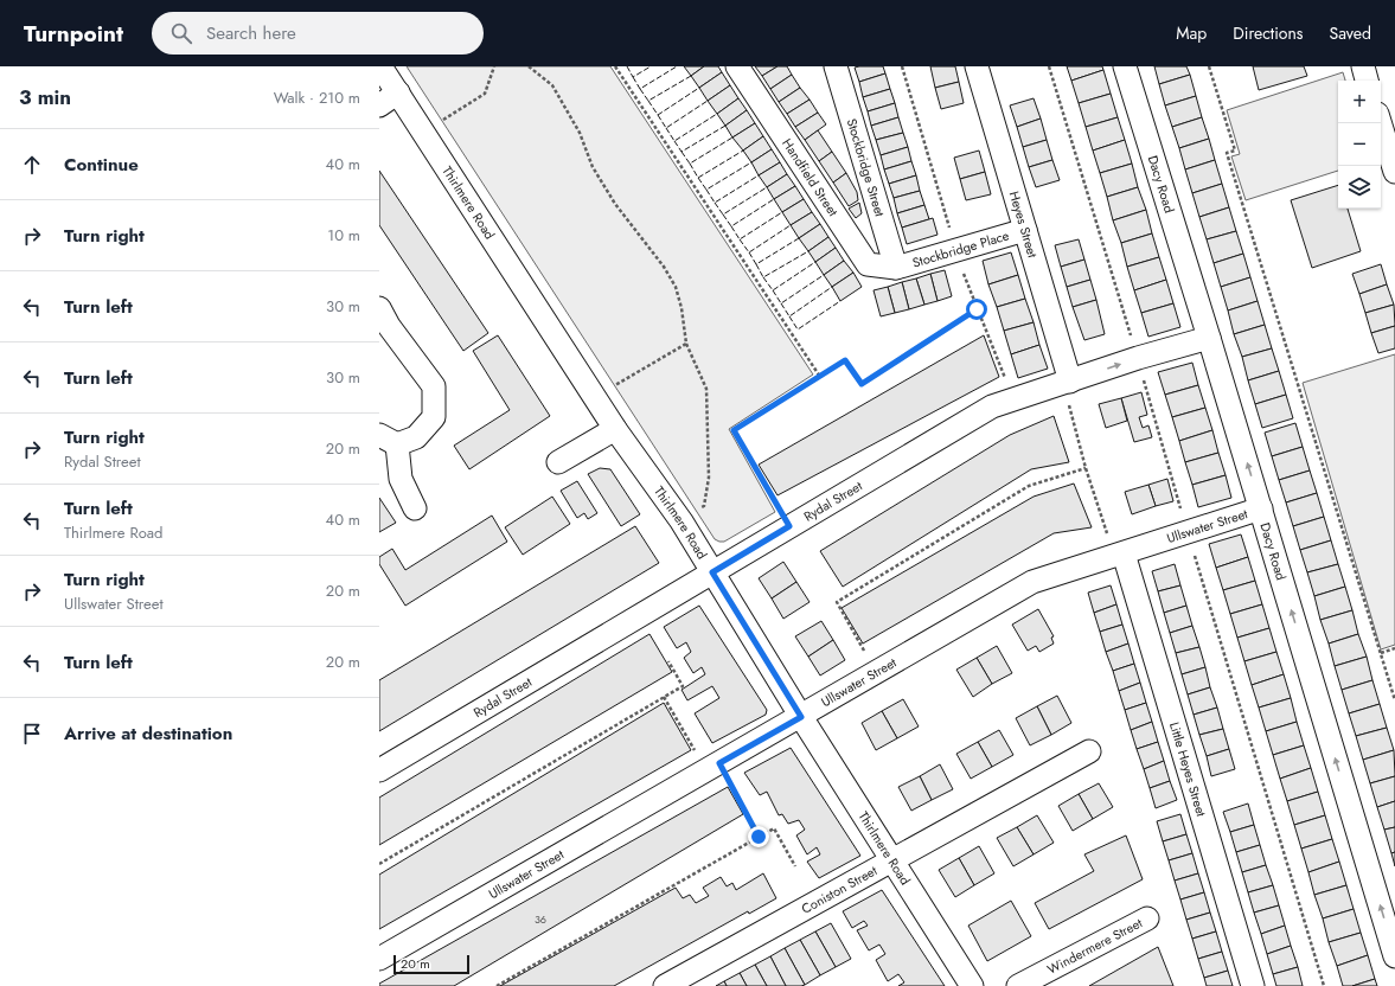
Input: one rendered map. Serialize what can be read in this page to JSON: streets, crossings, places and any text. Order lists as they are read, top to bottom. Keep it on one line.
{"streets":{"street":["Stockbridge Street","Handfield Street","Dacy Road","Thirlmere Road","Heyes Street","Stockbridge Place","Rydal Street","Ullswater Street","Little Heyes Street","Coniston Street","Windermere Street"]},"crossings":[["Stockbridge Street","Handfield Street"],["Stockbridge Street","Stockbridge Place"],["Handfield Street","Stockbridge Place"],["Dacy Road","Rydal Street"],["Dacy Road","Ullswater Street"],["Thirlmere Road","Rydal Street"],["Thirlmere Road","Ullswater Street"],["Thirlmere Road","Coniston Street"],["Heyes Street","Stockbridge Place"],["Heyes Street","Rydal Street"],["Ullswater Street","Little Heyes Street"]],"one_way":["Dacy Road"],"house_numbers":["36"],"scale_bar":"20 m","page":{"header":"Turnpoint","search":"Search here","nav":["Map","Directions","Saved"],"heading":["3 min","Walk · 210 m"],"map_buttons":["+","−"],"list":[["Continue","40 m"],["Turn right","10 m"],["Turn left","30 m"],["Turn left","30 m"],["Turn right","Rydal Street","20 m"],["Turn left","Thirlmere Road","40 m"],["Turn right","Ullswater Street","20 m"],["Turn left","20 m"],"Arrive at destination"],"scale":"20 m"}}
